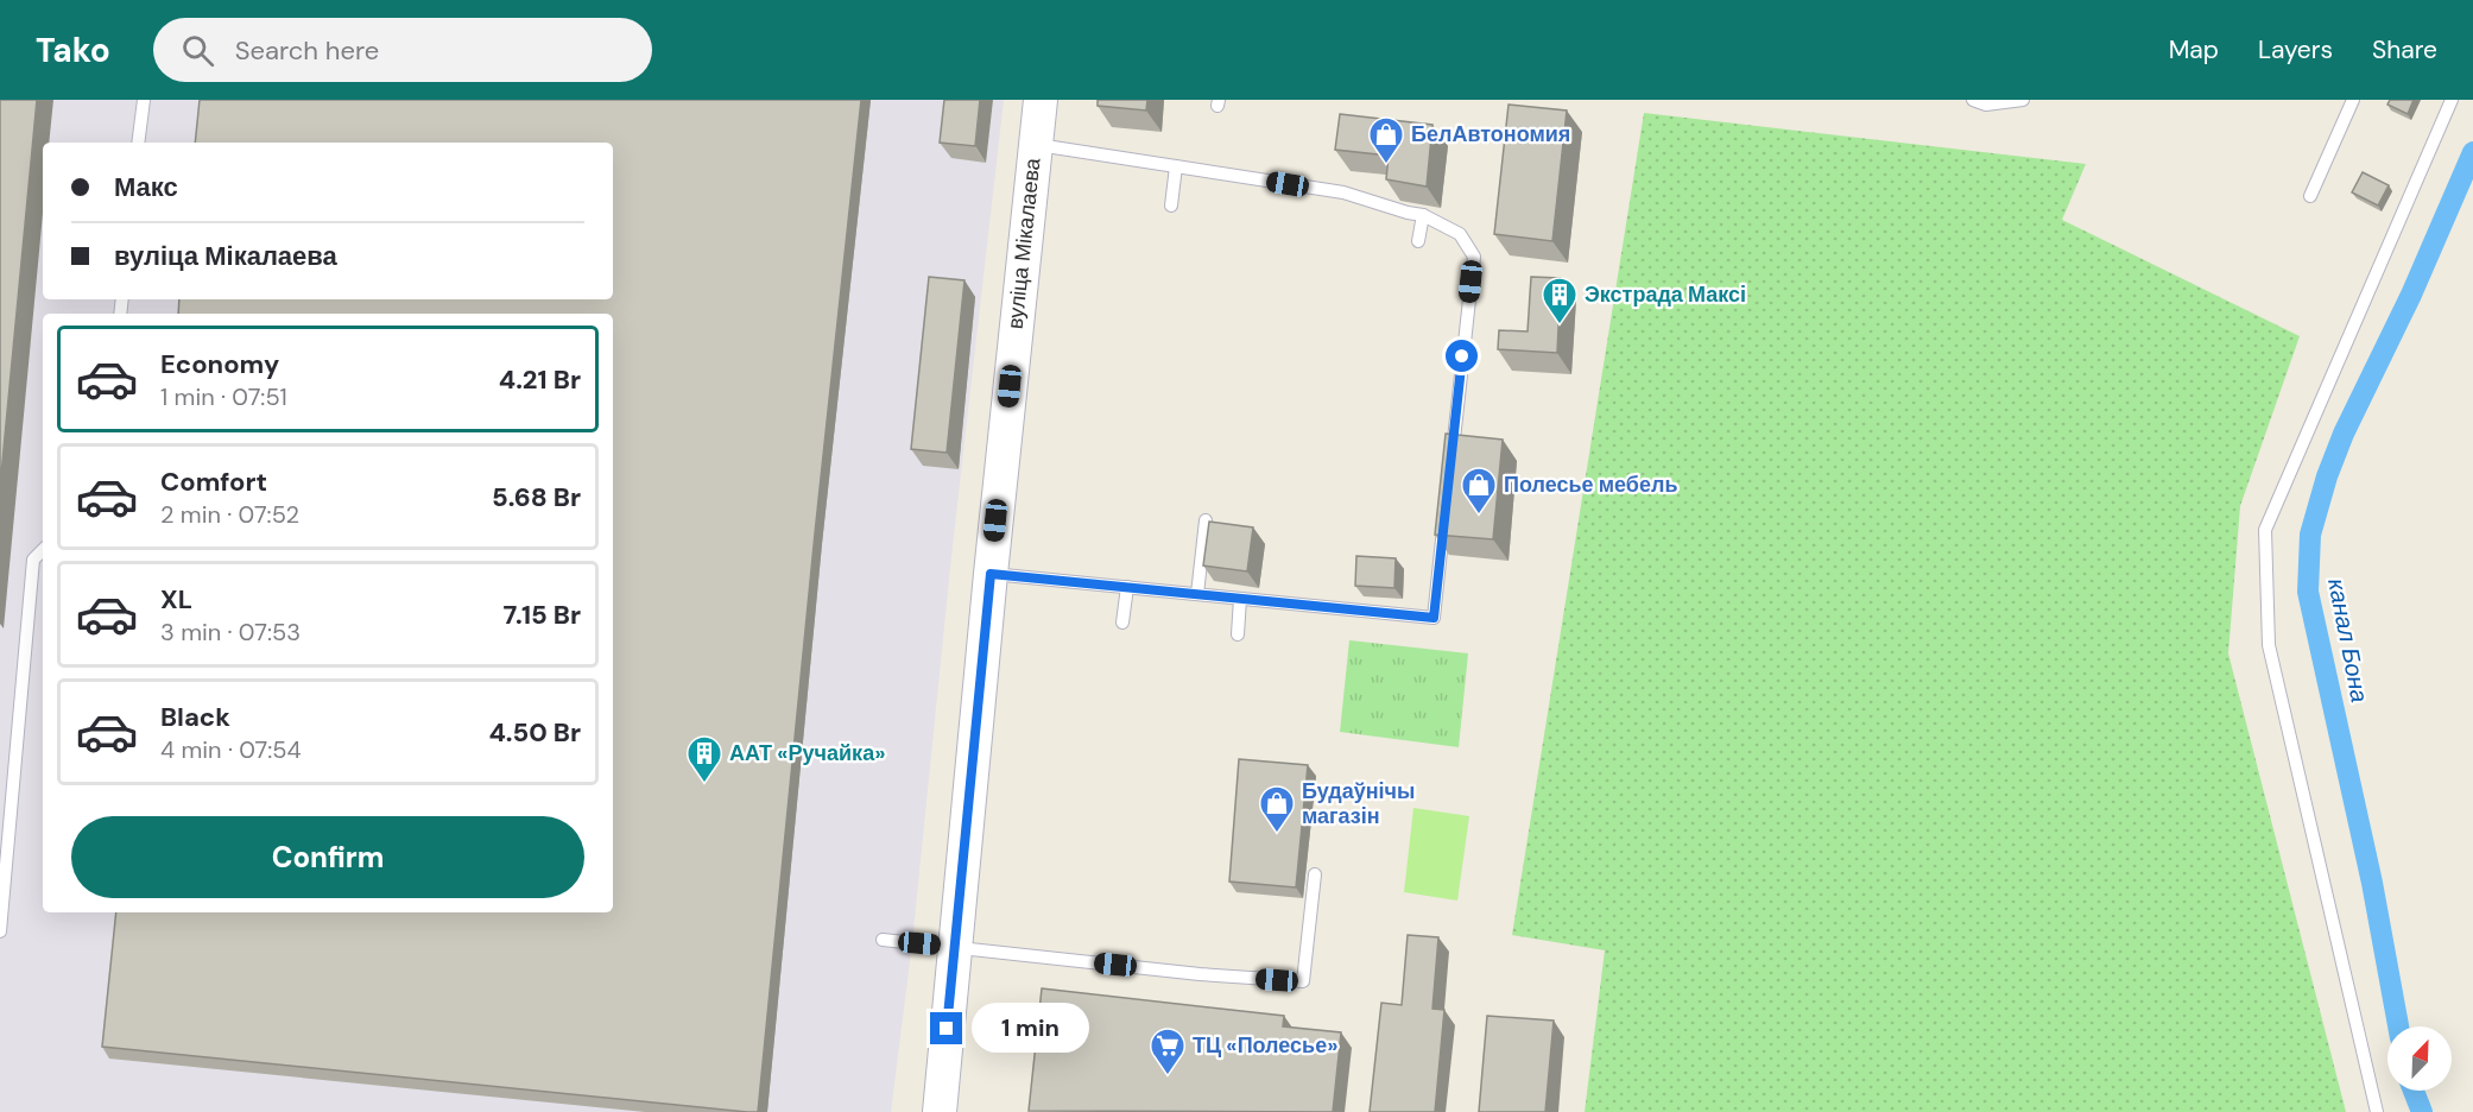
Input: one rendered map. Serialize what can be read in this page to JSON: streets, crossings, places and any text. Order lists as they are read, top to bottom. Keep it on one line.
{"streets":{"main road":["вуліца Мікалаева"]},"water":["канал Бона"],"places":{"shop":["БелАвтономия","Полесье мебель","Будаўнічы магазін"],"building":["Экстрада Максі","ААТ «Ручайка»"],"supermarket":["ТЦ «Полесье»"]},"north":"top right","page":{"header":"Tako","search":"Search here","nav":["Map","Layers","Share"],"banner":["Макс","вуліца Мікалаева"],"list":[{"name":"Economy","note":"1 min · 07:51","value":"4.21 Br"},{"name":"Comfort","note":"2 min · 07:52","value":"5.68 Br"},{"name":"XL","note":"3 min · 07:53","value":"7.15 Br"},{"name":"Black","note":"4 min · 07:54","value":"4.50 Br"}],"buttons":"Confirm","bubble":"1 min"}}
